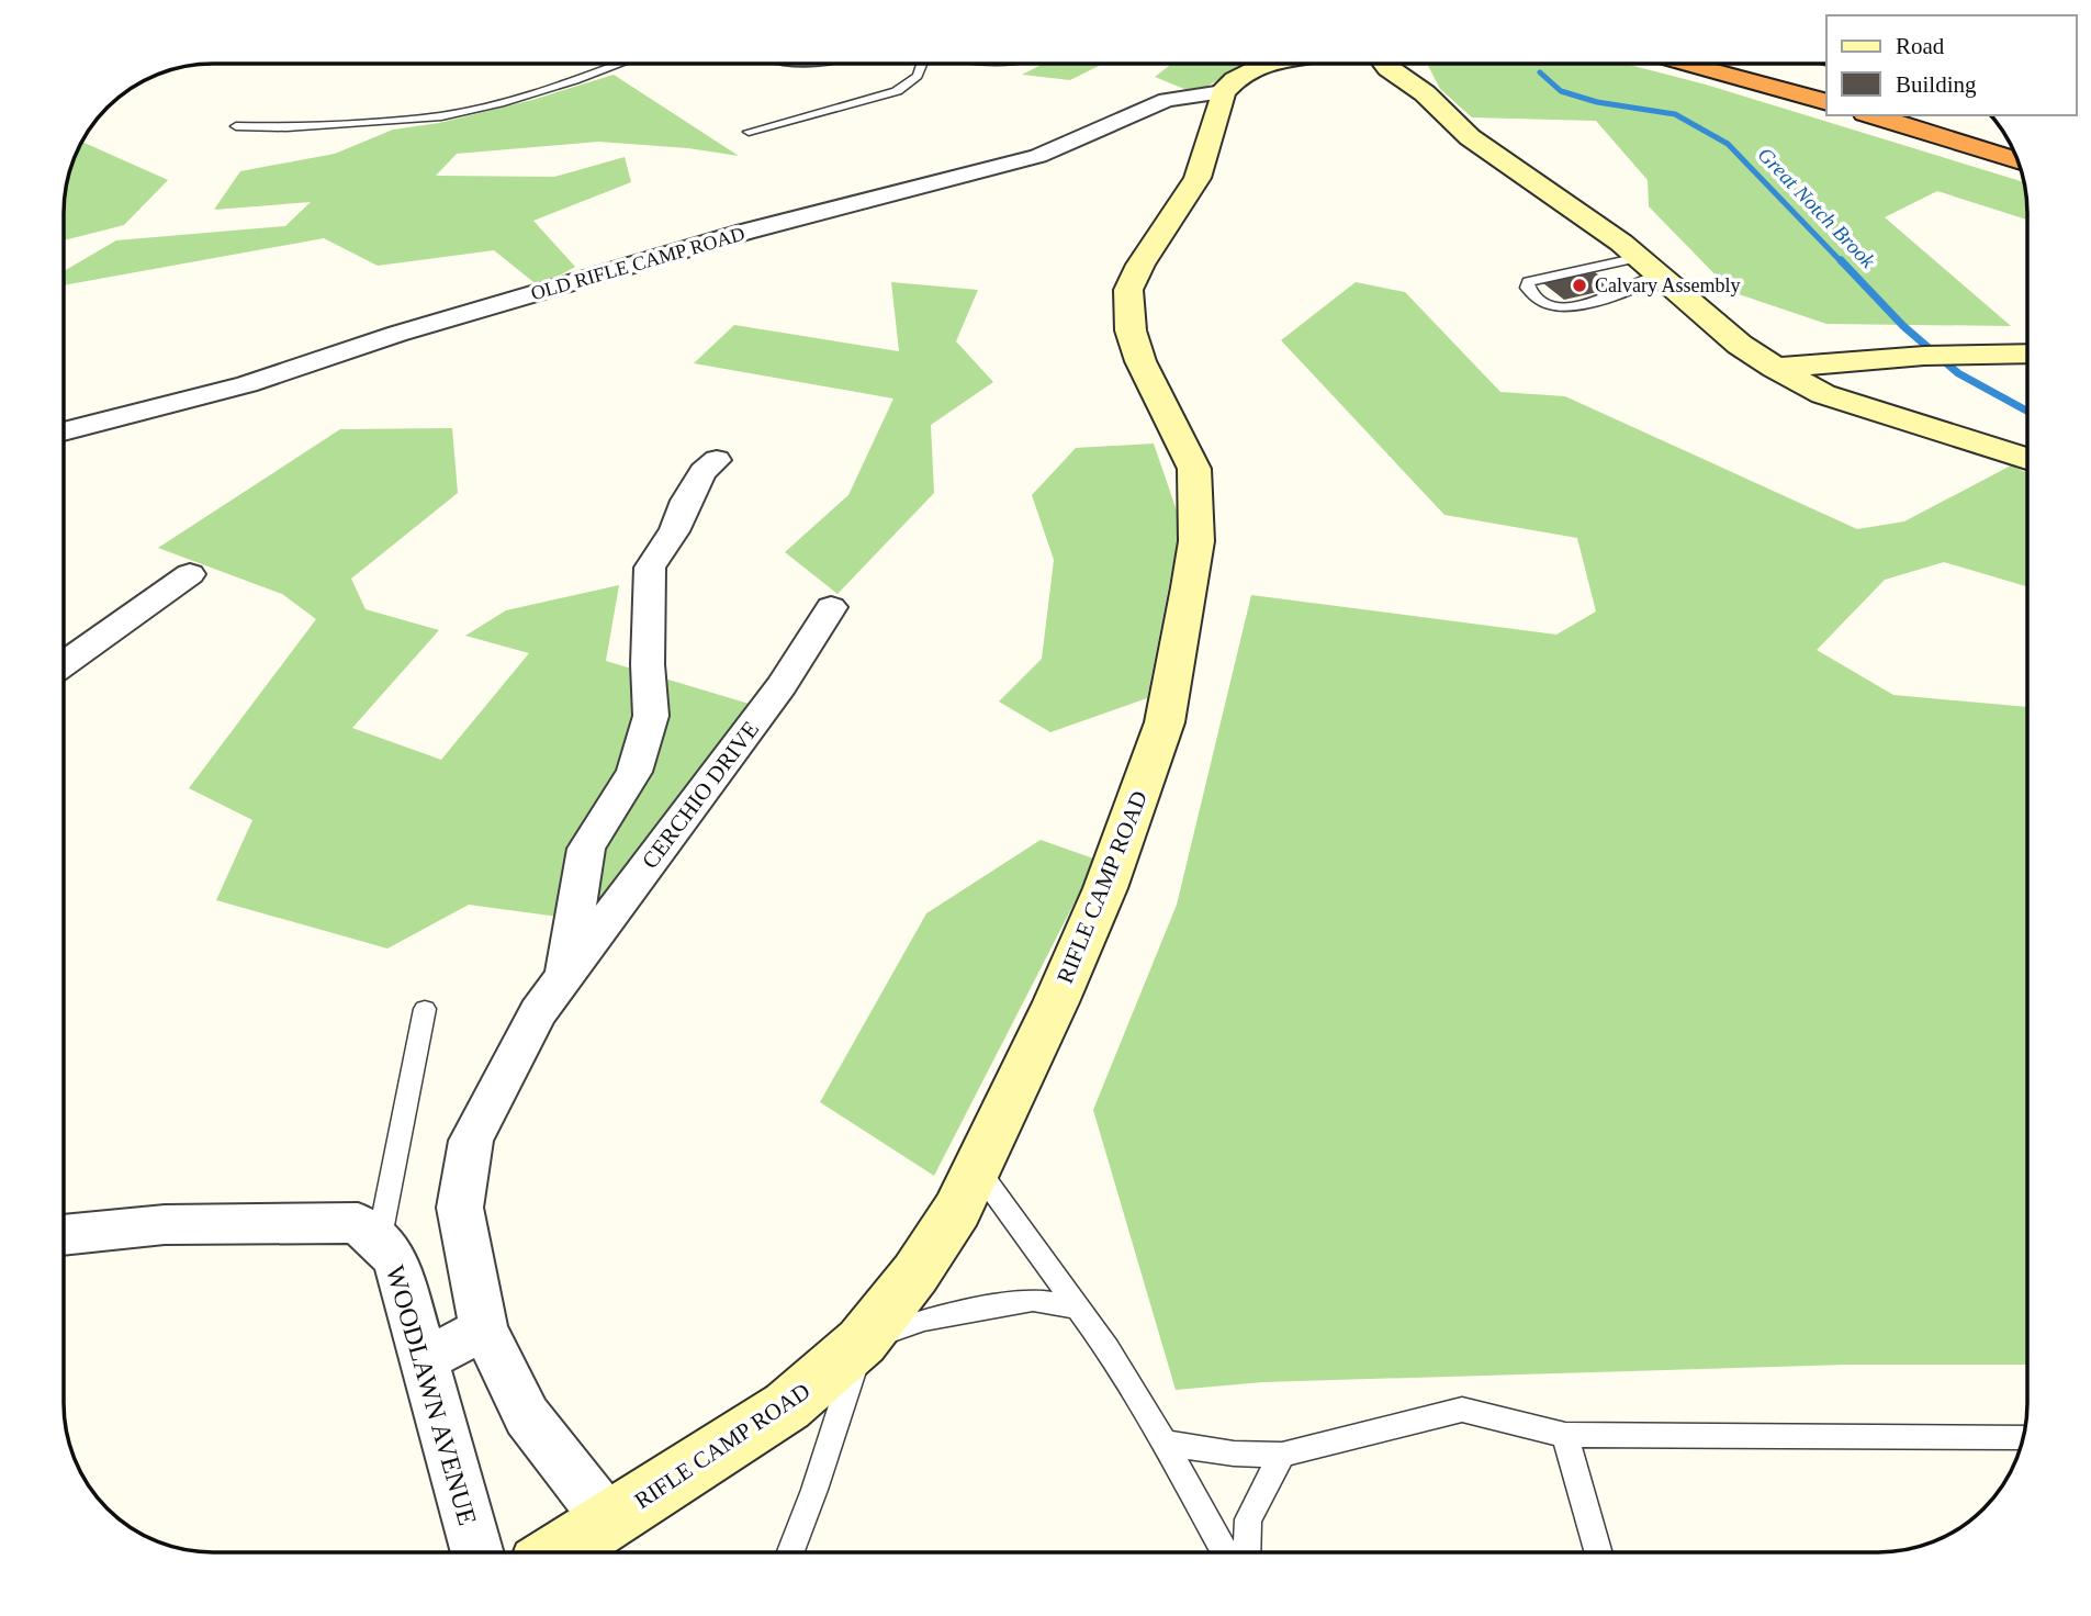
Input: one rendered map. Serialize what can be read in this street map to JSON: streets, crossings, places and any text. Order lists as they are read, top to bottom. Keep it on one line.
{"streets":{"street":["OLD RIFLE CAMP ROAD","CERCHIO DRIVE","RIFLE CAMP ROAD","WOODLAWN AVENUE"]},"crossings":[["OLD RIFLE CAMP ROAD","RIFLE CAMP ROAD"],["CERCHIO DRIVE","RIFLE CAMP ROAD"]],"water":["Great Notch Brook"],"places":["Calvary Assembly"],"legend":["Road","Building"]}
